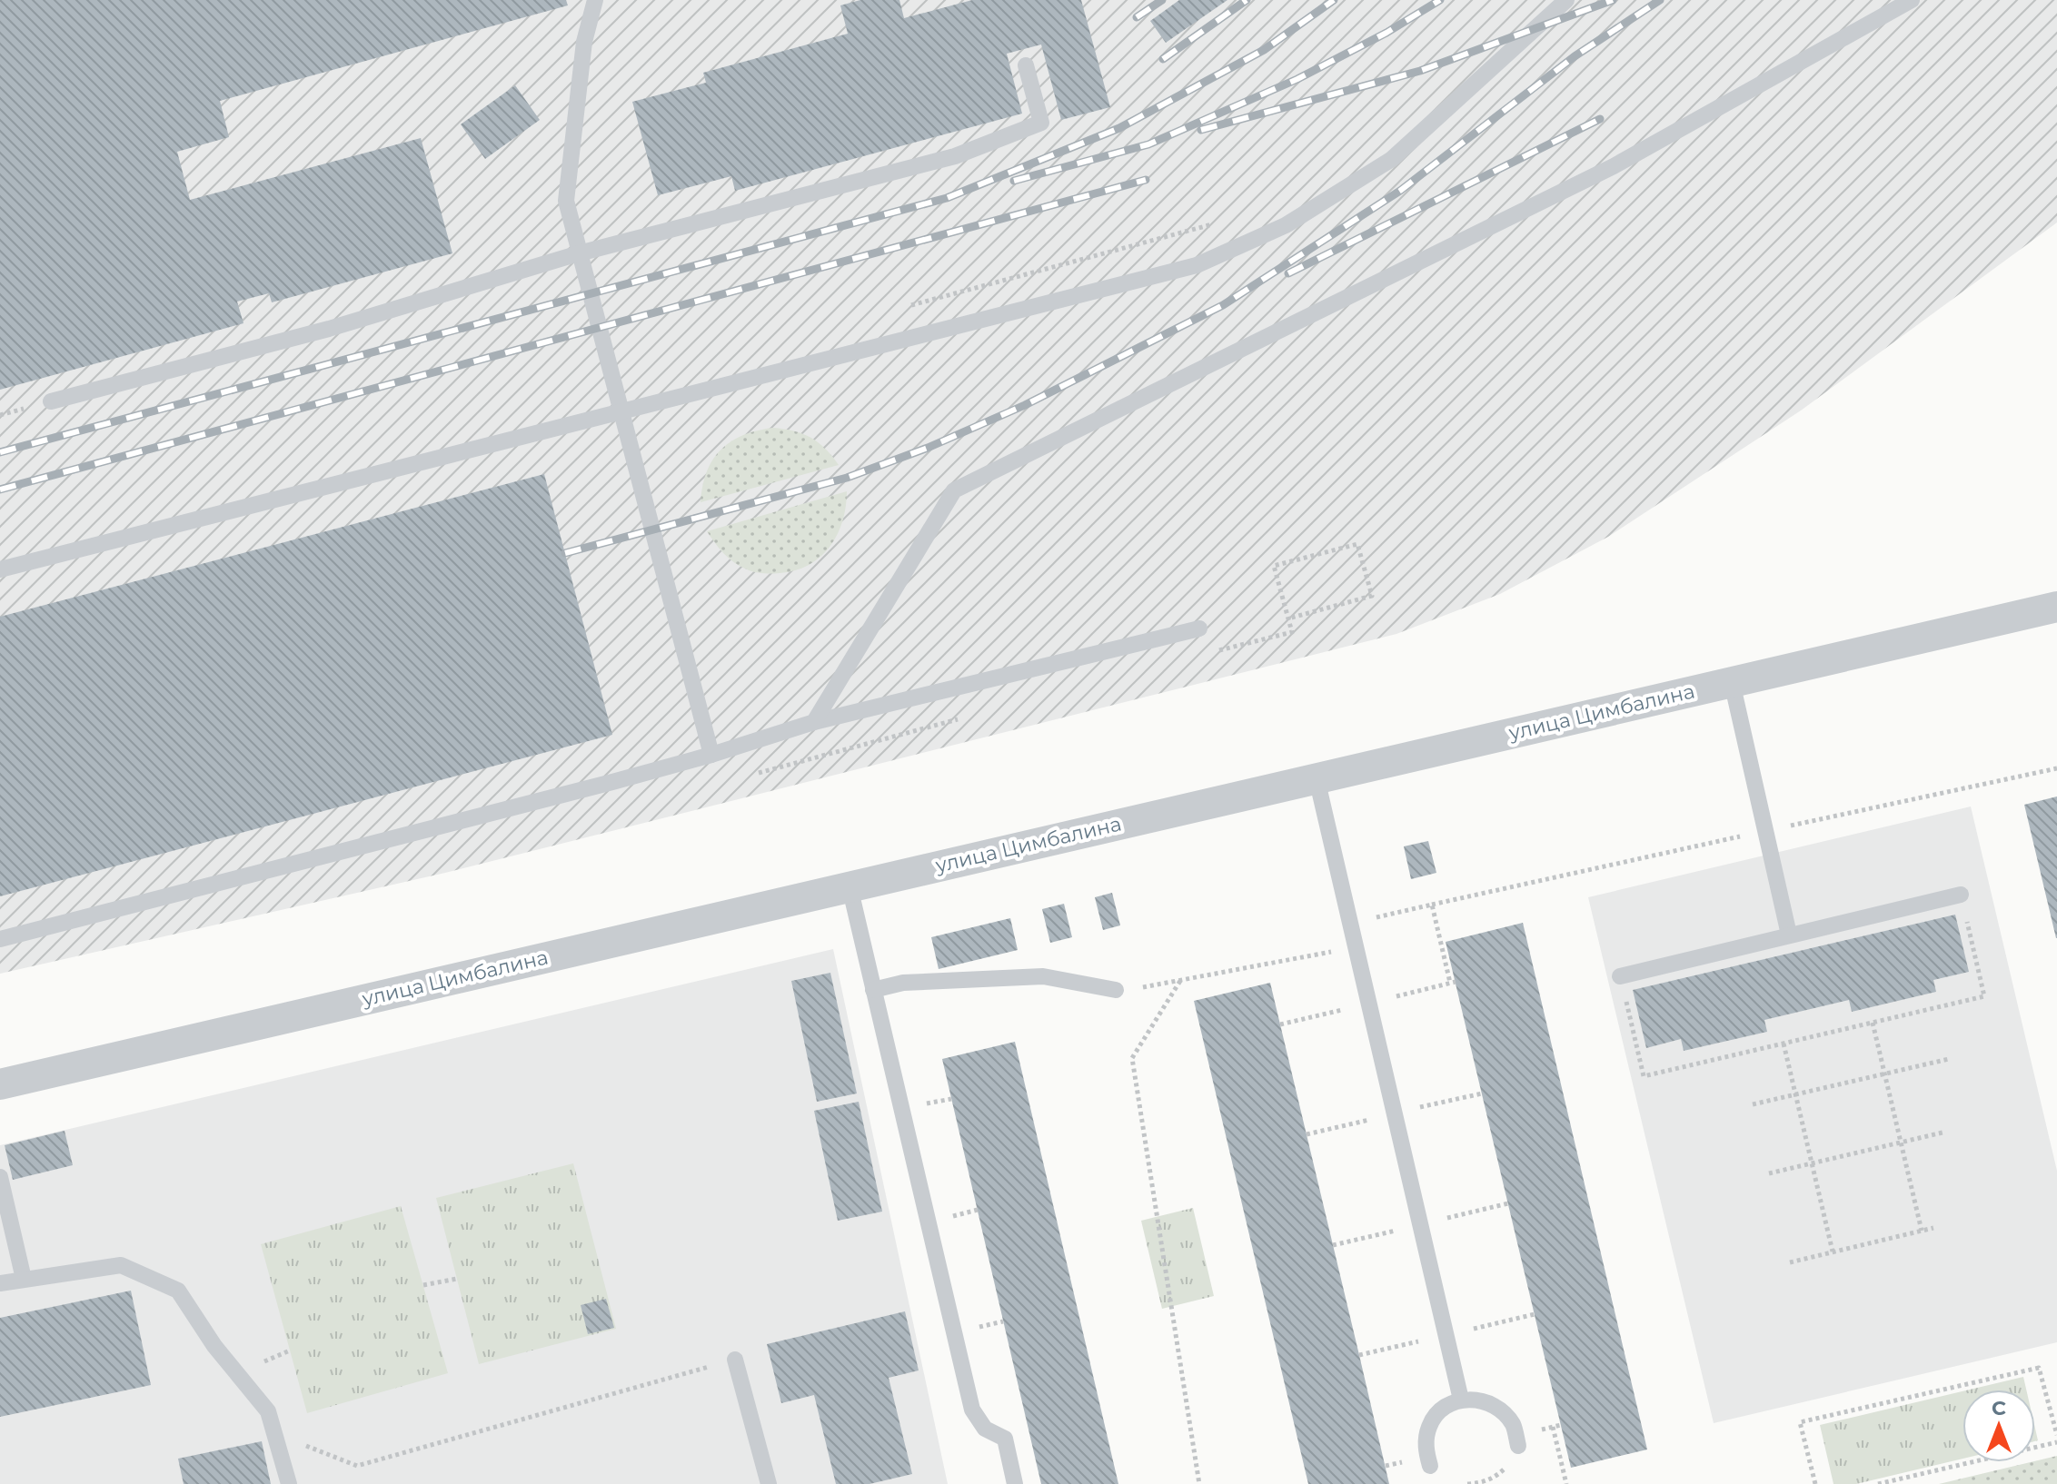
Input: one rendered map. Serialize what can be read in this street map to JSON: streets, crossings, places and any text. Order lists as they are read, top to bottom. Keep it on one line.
{"streets":{"street":["улица Цимбалина"]},"north":"top"}
